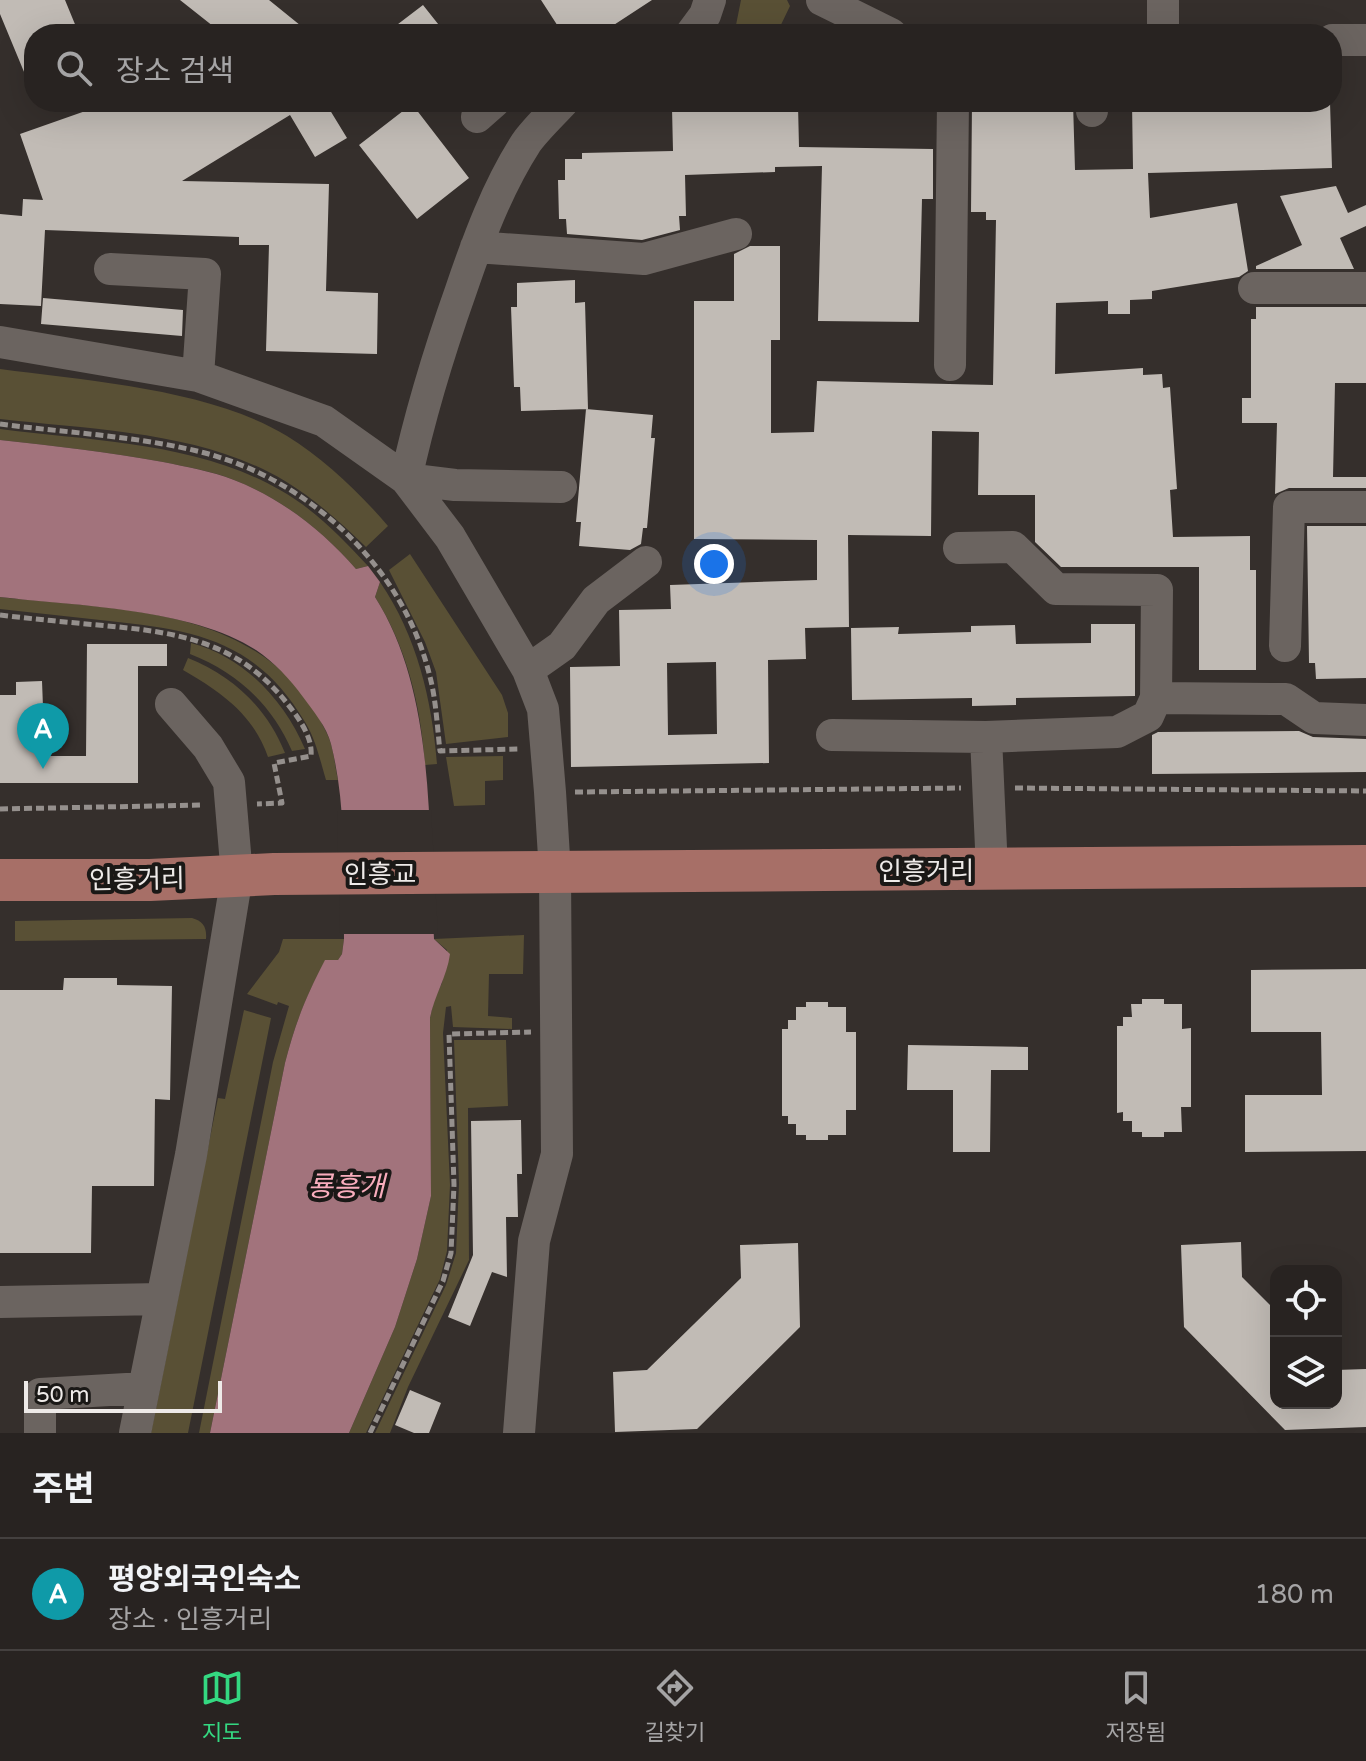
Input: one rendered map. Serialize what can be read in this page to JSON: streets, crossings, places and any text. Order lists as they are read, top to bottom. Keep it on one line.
{"streets":{"main road":["인흥거리","인흥교"]},"crossings":[["인흥거리","인흥교"]],"water":["룡흥개"],"scale_bar":"50 m","page":{"search":"장소 검색","pins":"A","scale":"50 m","heading":"주변","list":[{"mark":"A","name":"평양외국인숙소","note":"장소 · 인흥거리","value":"180 m"}],"nav":["지도","길찾기","저장됨"]}}
